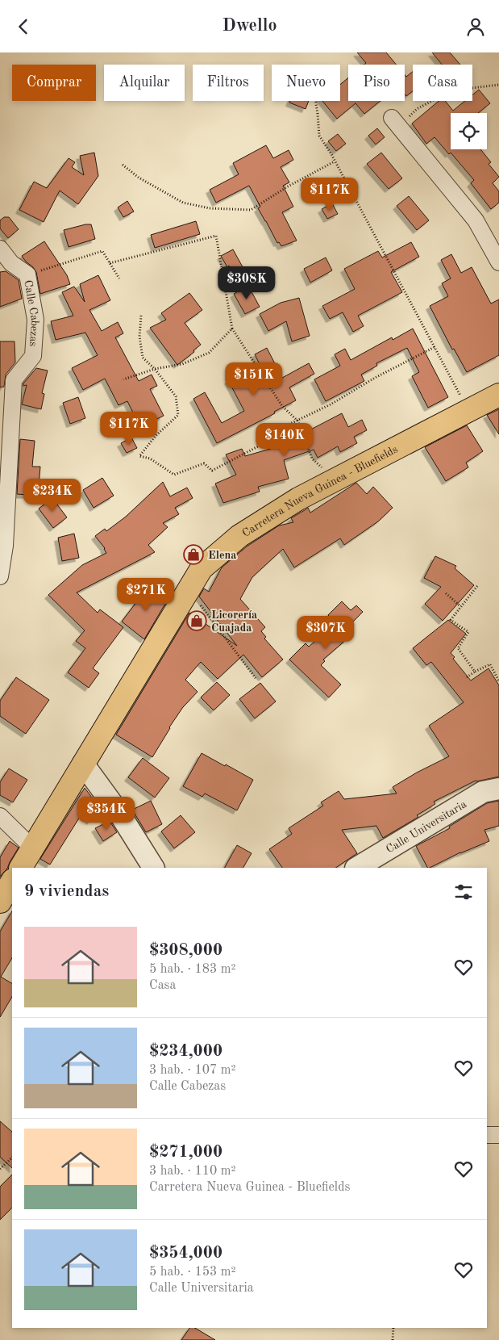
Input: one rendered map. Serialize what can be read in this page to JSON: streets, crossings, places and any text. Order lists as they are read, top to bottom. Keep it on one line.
{"streets":{"highway":["Carretera Nueva Guinea - Bluefields"],"street":["Calle Cabezas","Calle Universitaria"]},"places":{"shop":["Elena","Licorería Cuajada"]},"page":{"header":"Dwello","chip":["Comprar","Alquilar","Filtros","Nuevo","Piso","Casa"],"price":["$117K","$308K","$151K","$117K","$140K","$234K","$271K","$307K","$354K"],"heading":"9 viviendas","list":[{"name":"$308,000","note":"5 hab. · 183 m² · Casa"},{"name":"$234,000","note":"3 hab. · 107 m² · Calle Cabezas"},{"name":"$271,000","note":"3 hab. · 110 m² · Carretera Nueva Guinea - Bluefields"},{"name":"$354,000","note":"5 hab. · 153 m² · Calle Universitaria"}]}}
